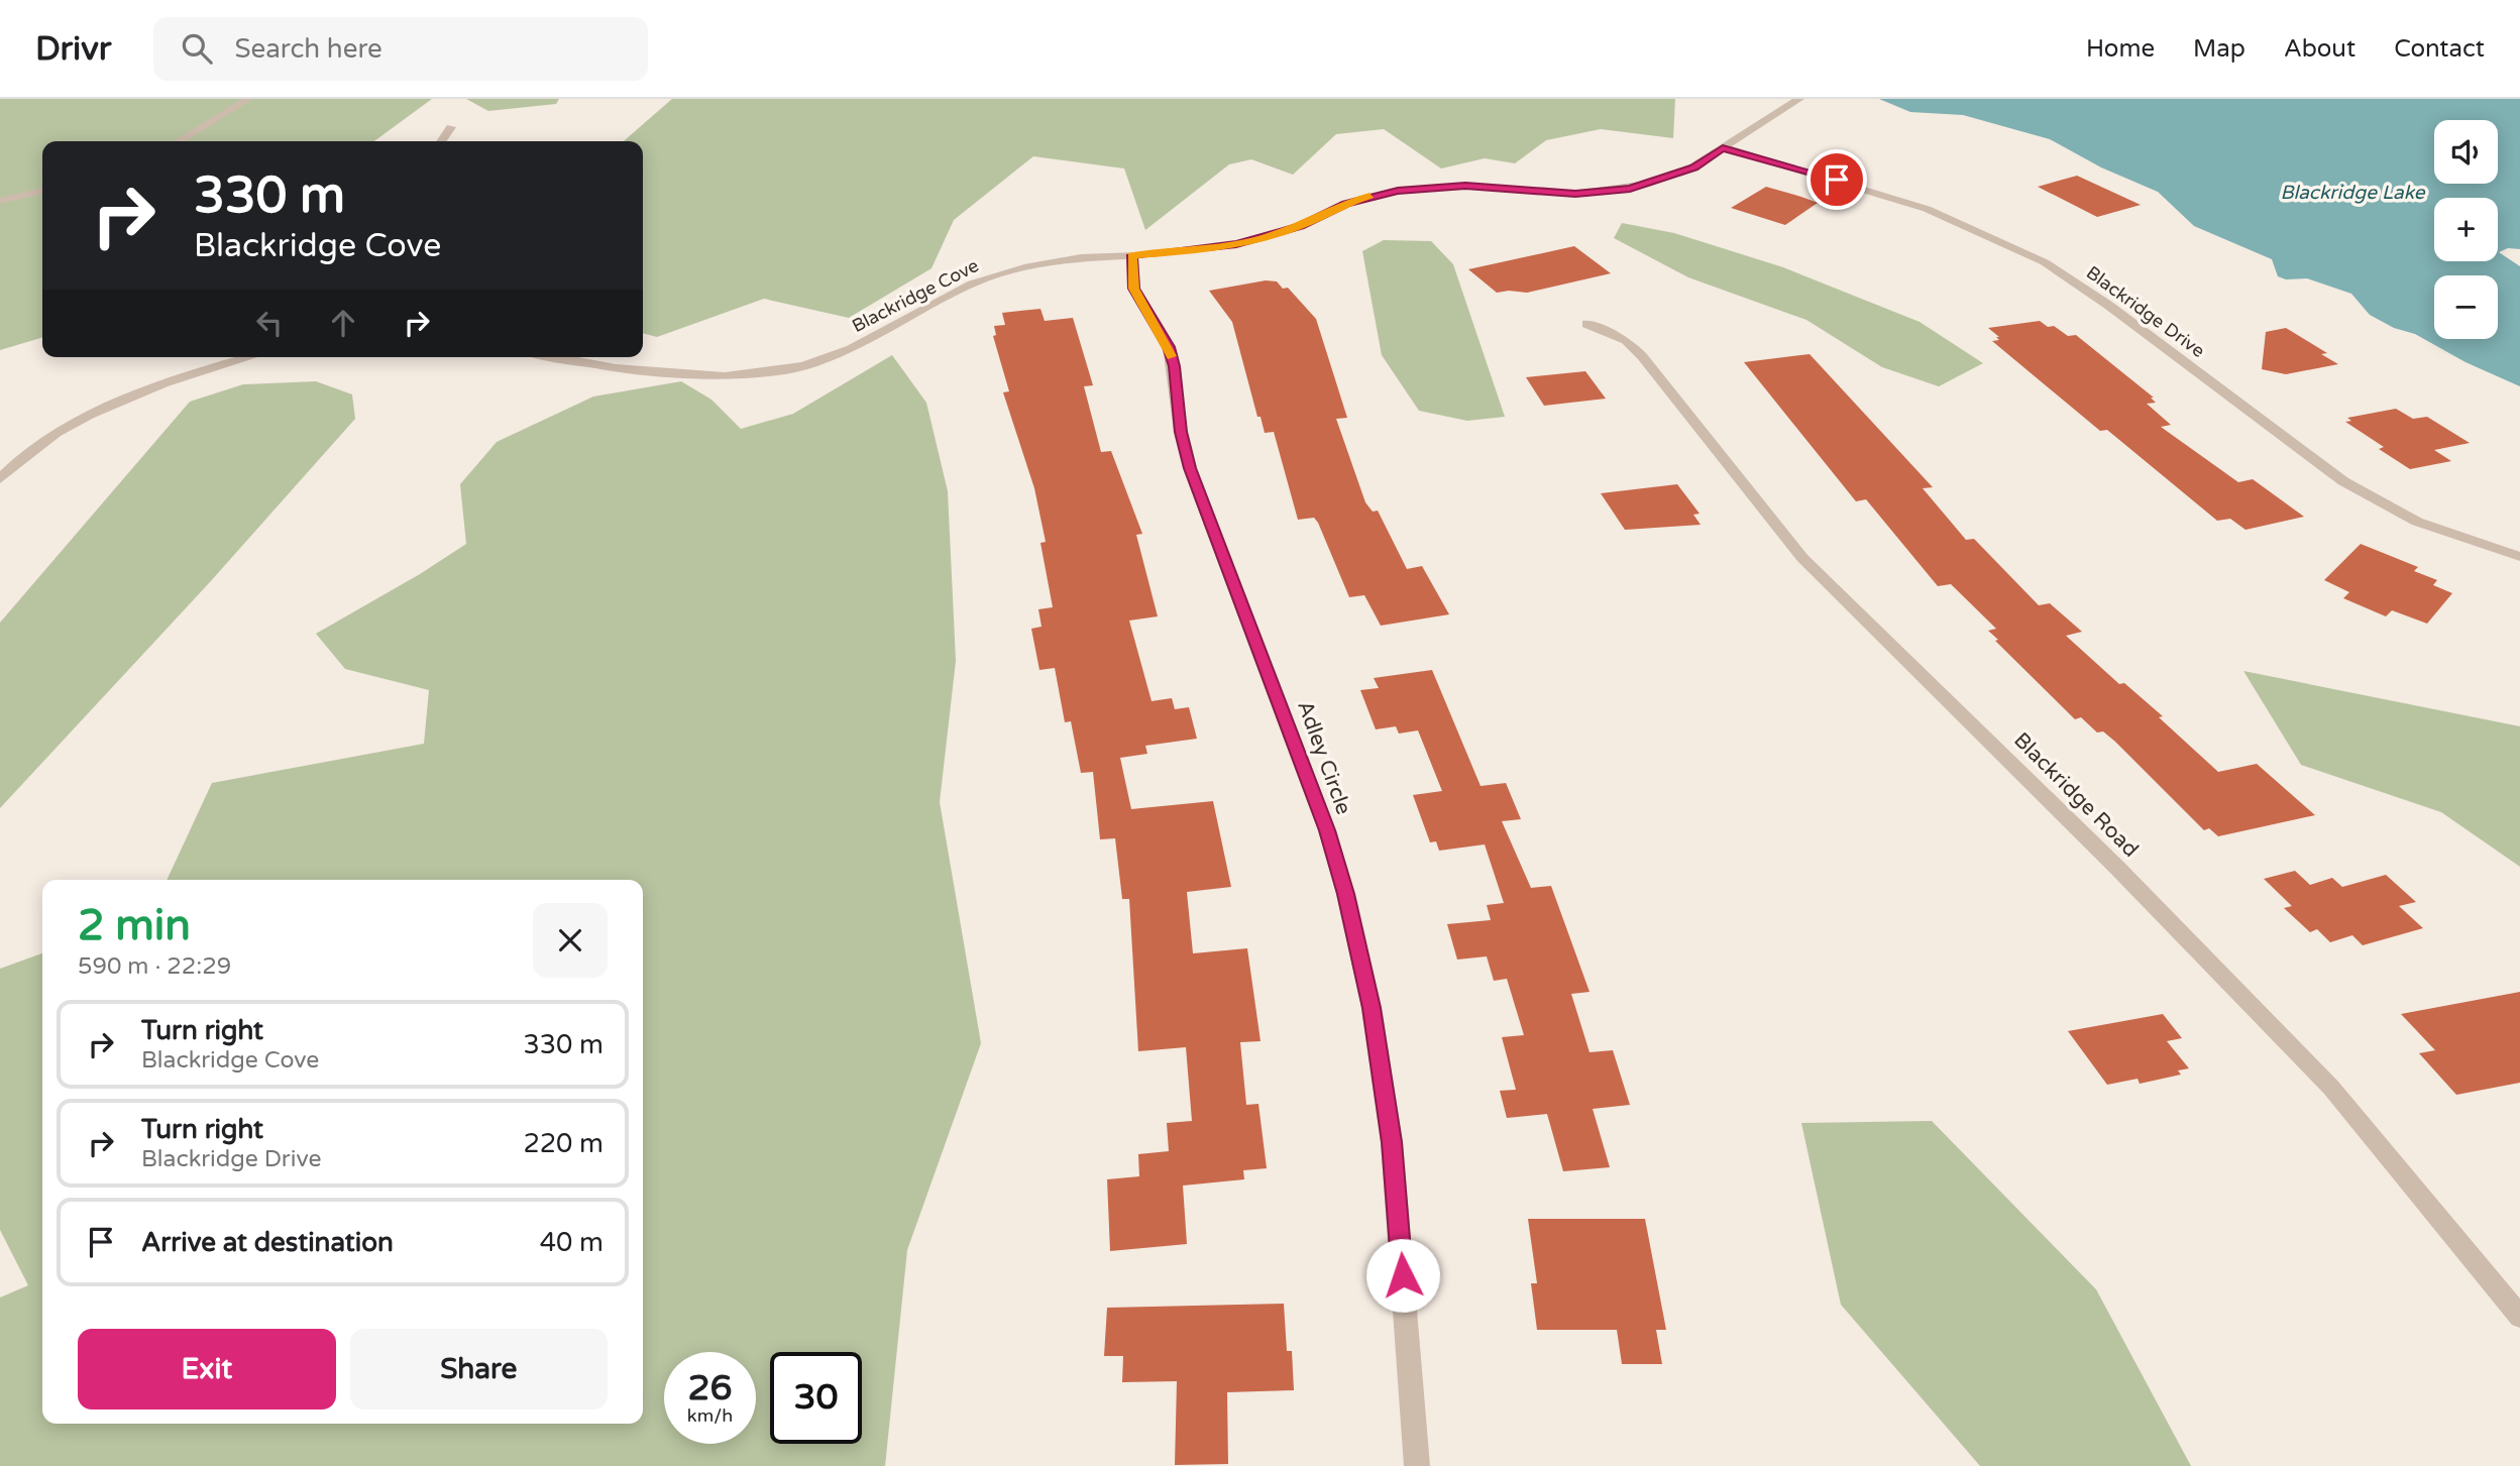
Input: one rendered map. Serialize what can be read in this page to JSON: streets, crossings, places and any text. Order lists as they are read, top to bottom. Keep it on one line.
{"streets":{"street":["Blackridge Cove","Blackridge Drive","Adley Circle","Blackridge Road"]},"crossings":[["Blackridge Cove","Blackridge Drive"],["Blackridge Cove","Adley Circle"]],"water":["Blackridge Lake"],"page":{"header":"Drivr","search":"Search here","nav":["Home","Map","About","Contact"],"map_buttons":["+","−"],"turn":["330 m","Blackridge Cove"],"heading":["2 min","590 m · 22:29"],"list":[{"name":"Turn right","note":"Blackridge Cove","value":"330 m"},{"name":"Turn right","note":"Blackridge Drive","value":"220 m"},{"name":"Arrive at destination","value":"40 m"}],"buttons":["Exit","Share"],"speed":"26 km/h","limit":"30"}}
